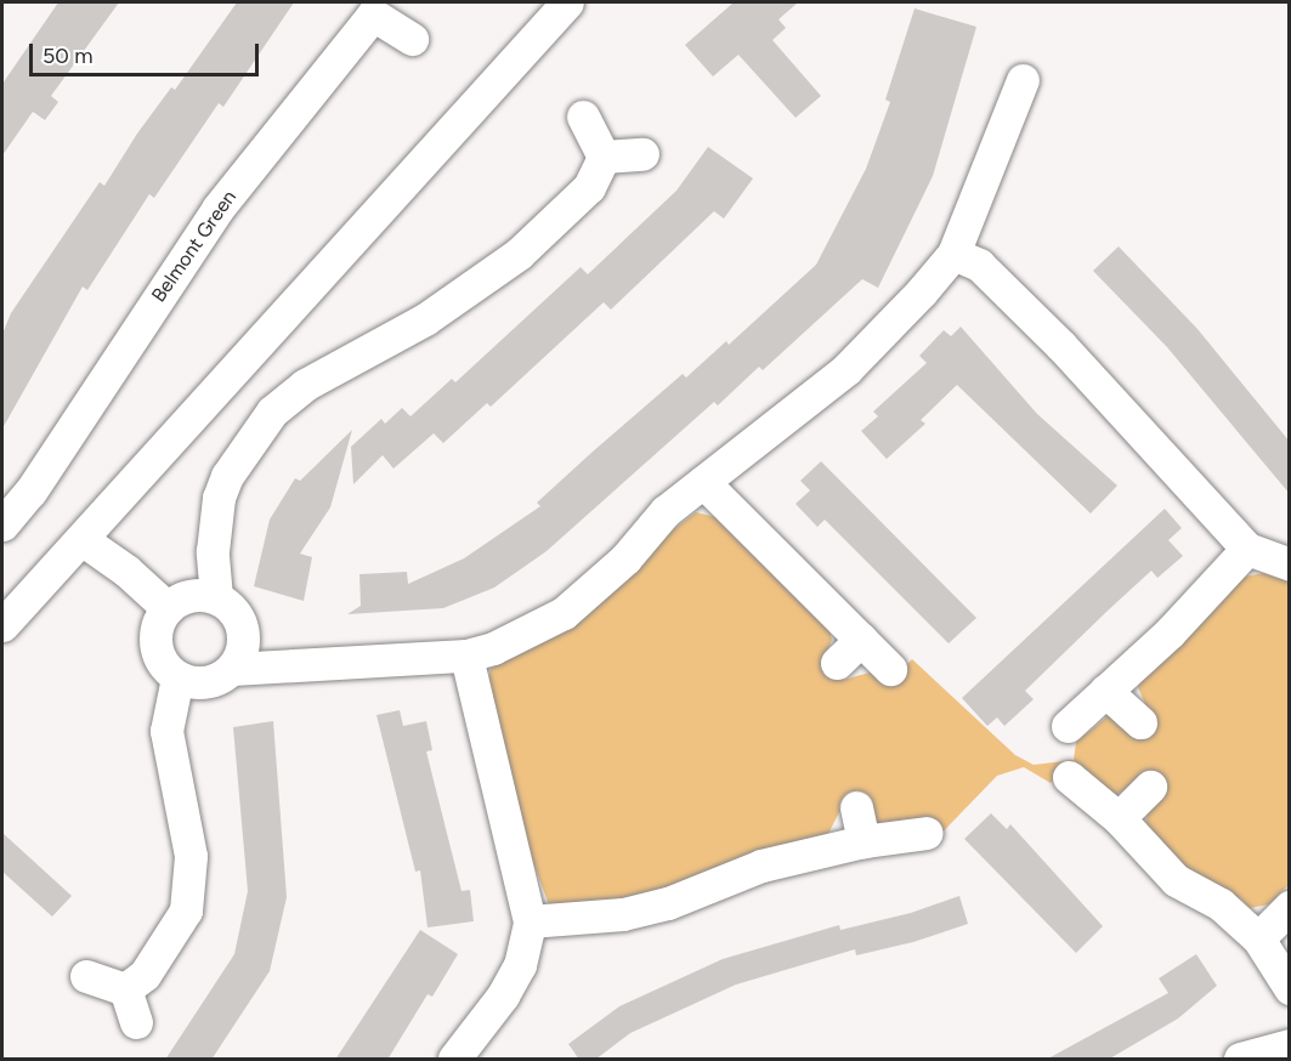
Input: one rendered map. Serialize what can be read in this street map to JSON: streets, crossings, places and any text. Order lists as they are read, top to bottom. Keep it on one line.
{"streets":{"street":["Belmont Green"]},"scale_bar":"50 m"}
